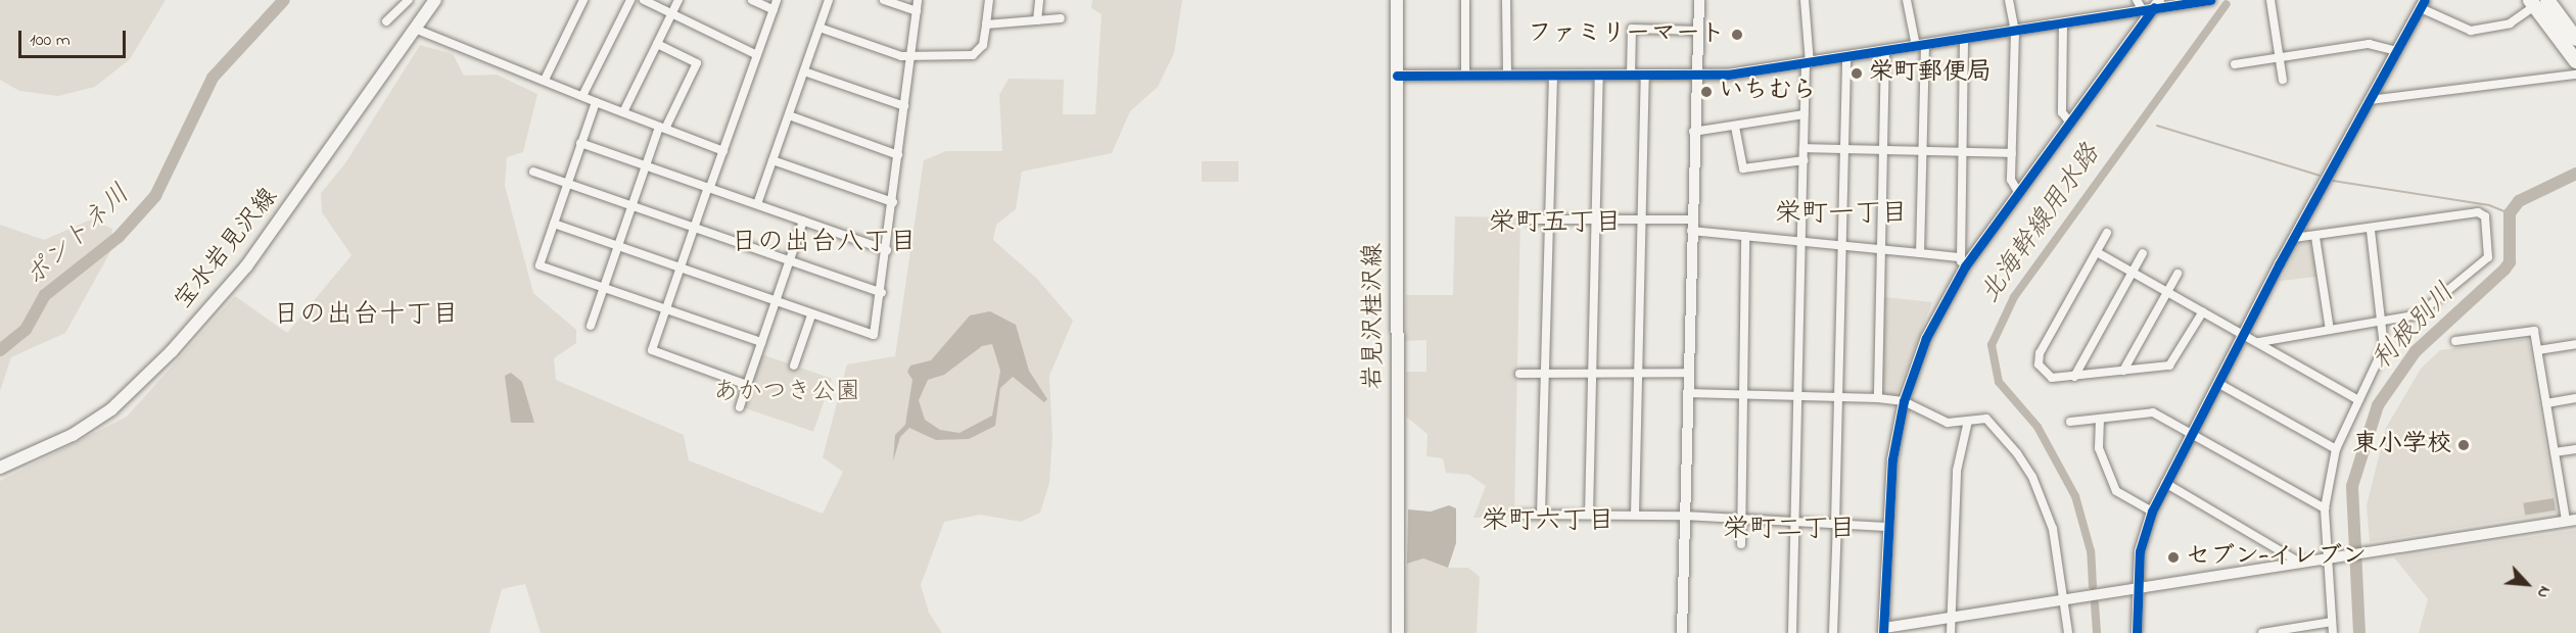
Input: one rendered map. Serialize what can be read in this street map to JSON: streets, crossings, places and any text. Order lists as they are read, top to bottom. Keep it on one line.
{"streets":{"main road":["宝水岩見沢線","岩見沢桂沢線"]},"districts":["栄町一丁目","栄町五丁目","日の出台八丁目","日の出台十丁目","栄町六丁目","栄町二丁目"],"water":["北海幹線用水路","ポントネ川","利根別川"],"parks":["あかつき公園"],"places":["ファミリーマート","栄町郵便局","いちむら","東小学校","セブン-イレブン"],"scale_bar":"100 m","north":"bottom right"}
